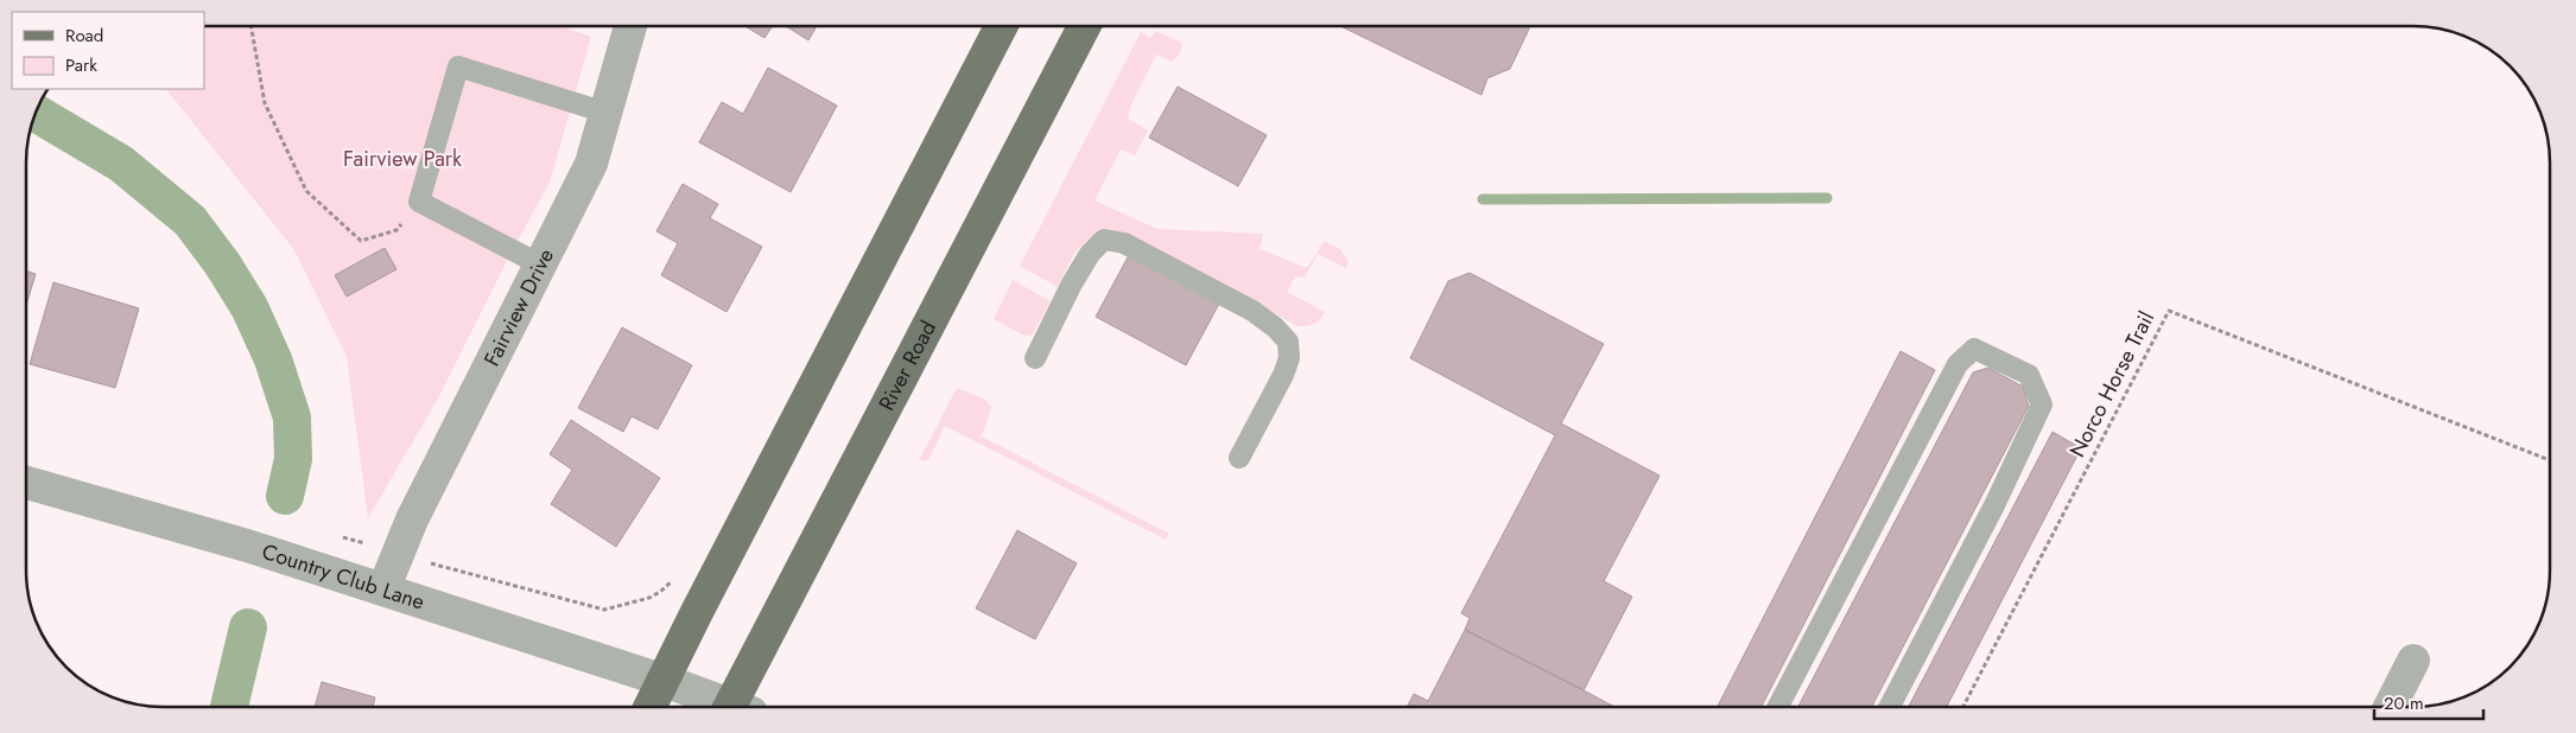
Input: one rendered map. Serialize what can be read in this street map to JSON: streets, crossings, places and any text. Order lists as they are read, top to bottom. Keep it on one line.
{"streets":{"main road":["River Road"],"street":["Fairview Drive","Country Club Lane"],"path":["Norco Horse Trail"]},"crossings":[["Fairview Drive","Country Club Lane"]],"parks":["Fairview Park"],"legend":["Road","Park"],"scale_bar":"20 m"}
